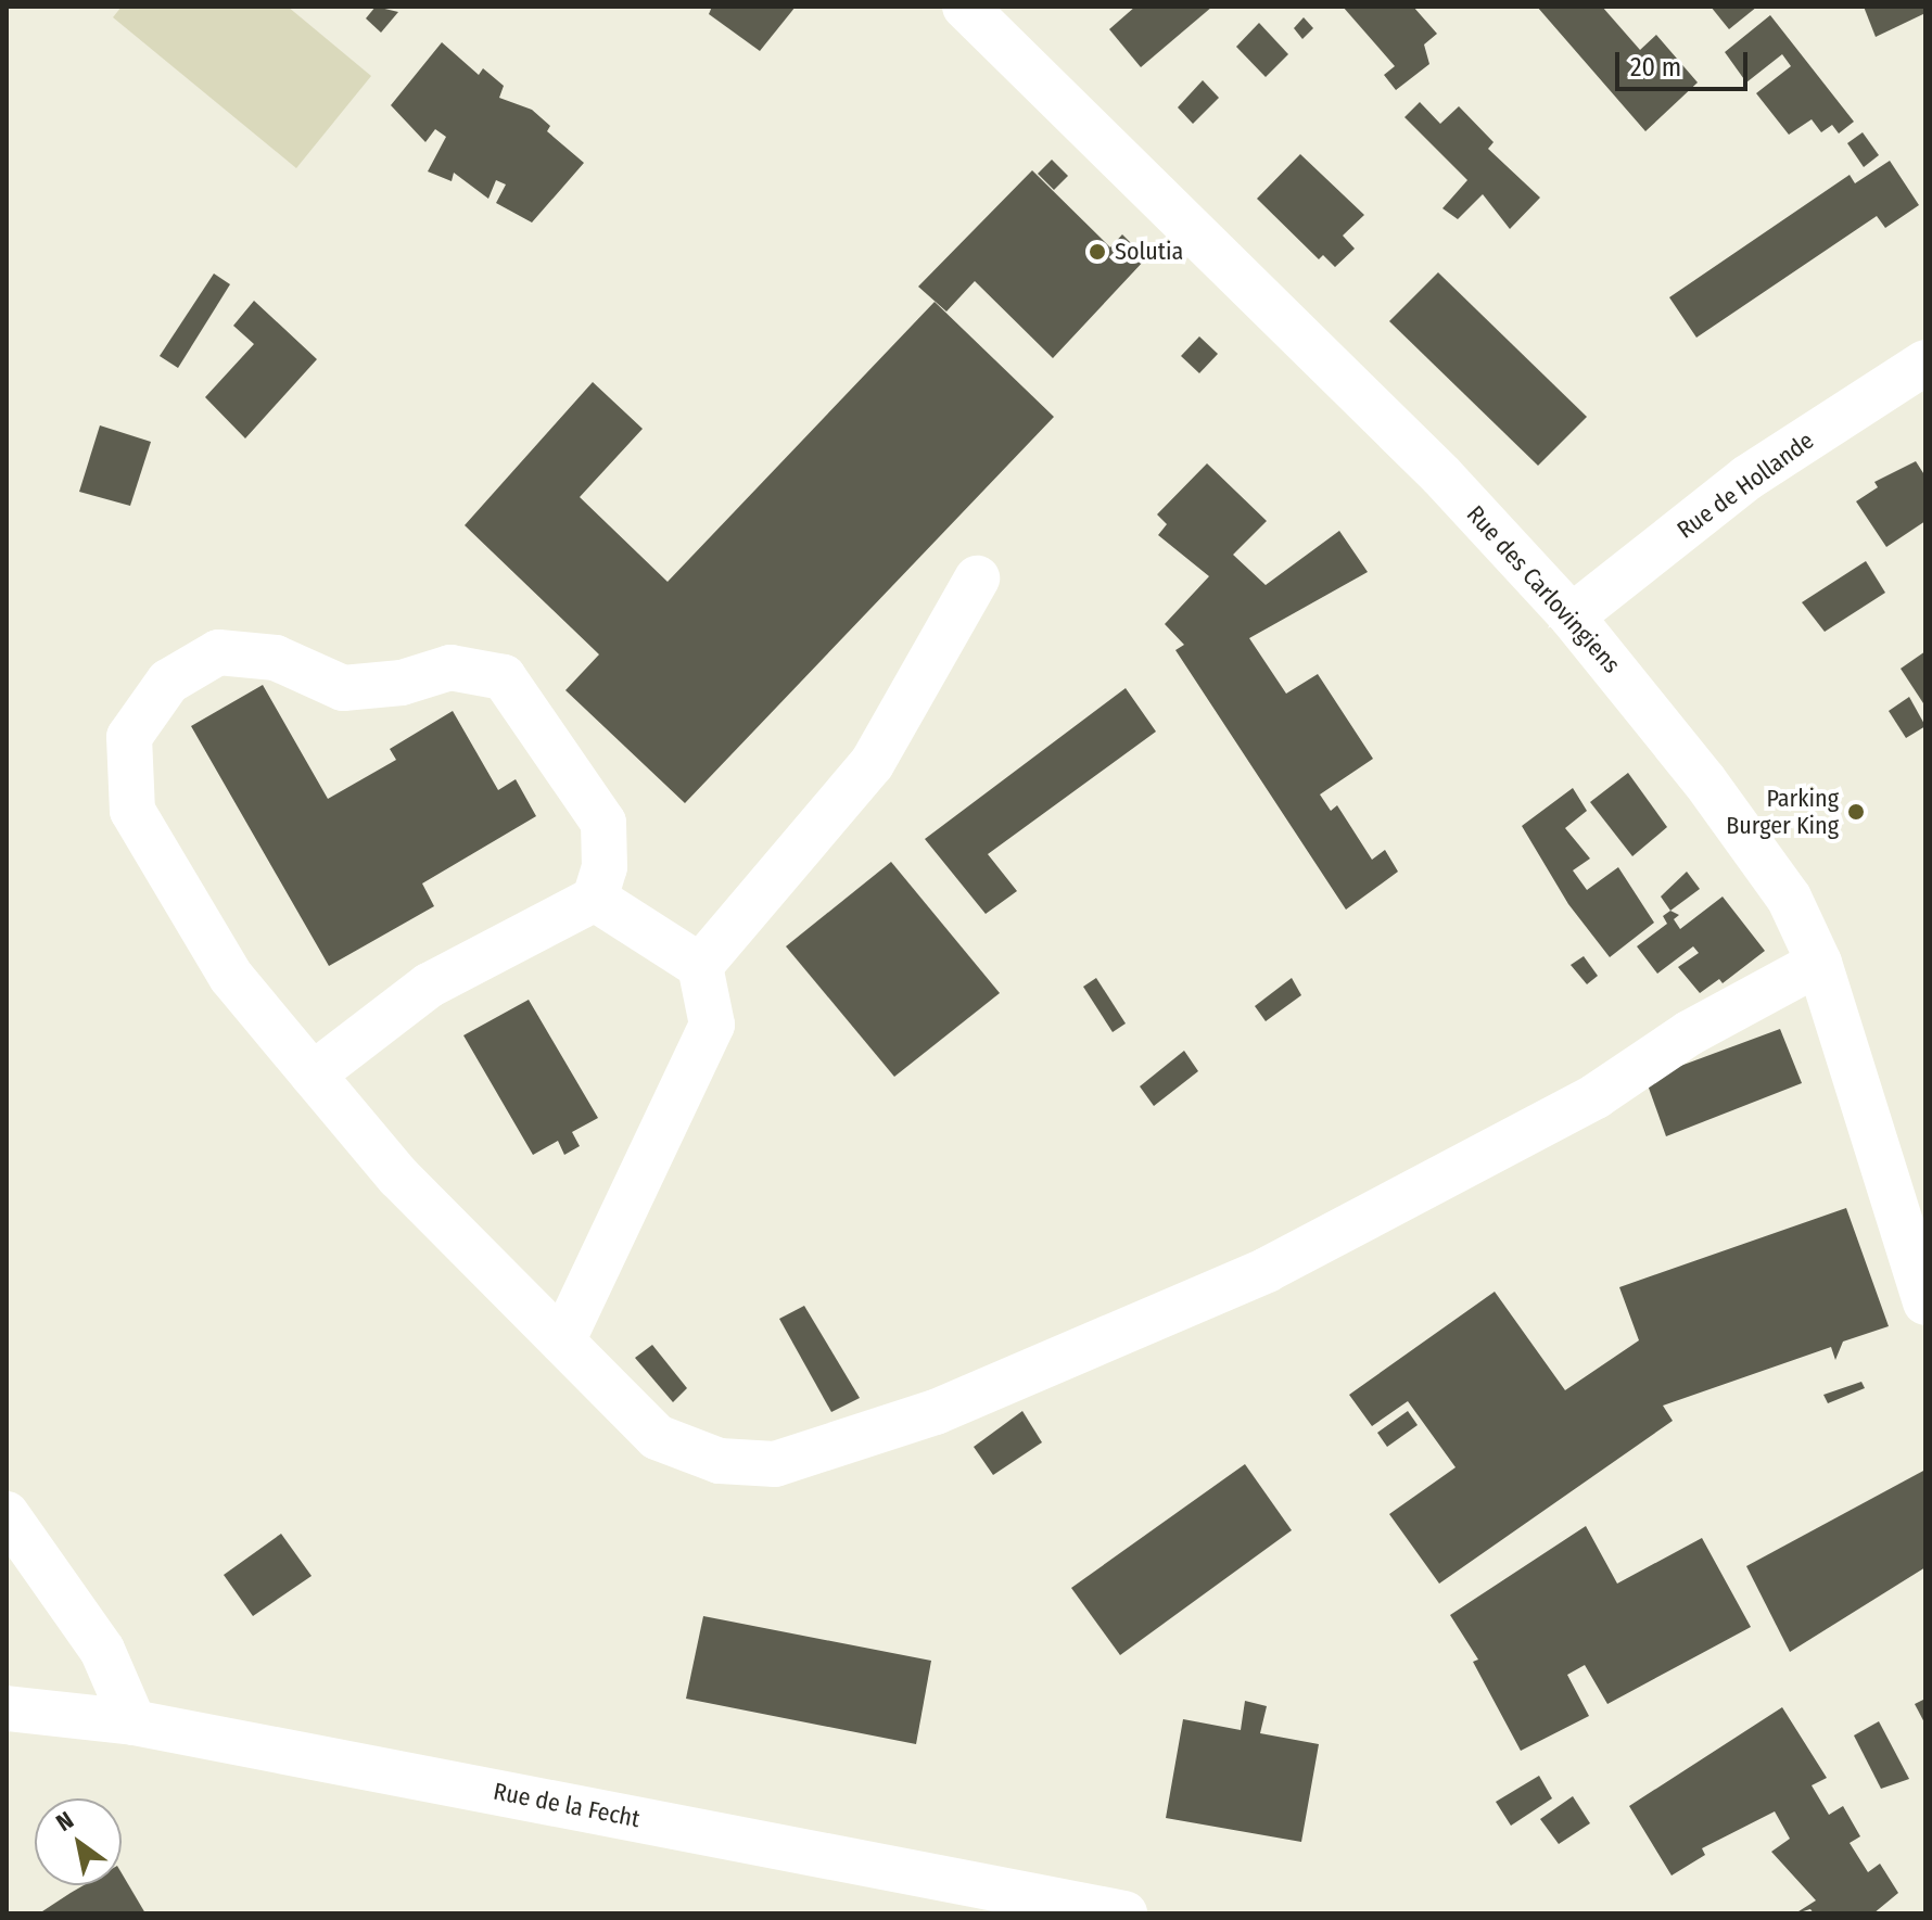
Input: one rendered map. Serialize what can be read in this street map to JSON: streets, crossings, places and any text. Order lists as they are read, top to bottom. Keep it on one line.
{"streets":{"street":["Rue de Hollande","Rue des Carlovingiens","Rue de la Fecht"]},"crossings":[["Rue de Hollande","Rue des Carlovingiens"]],"places":["Solutia","Parking Burger King"],"scale_bar":"20 m","north":"top left"}
